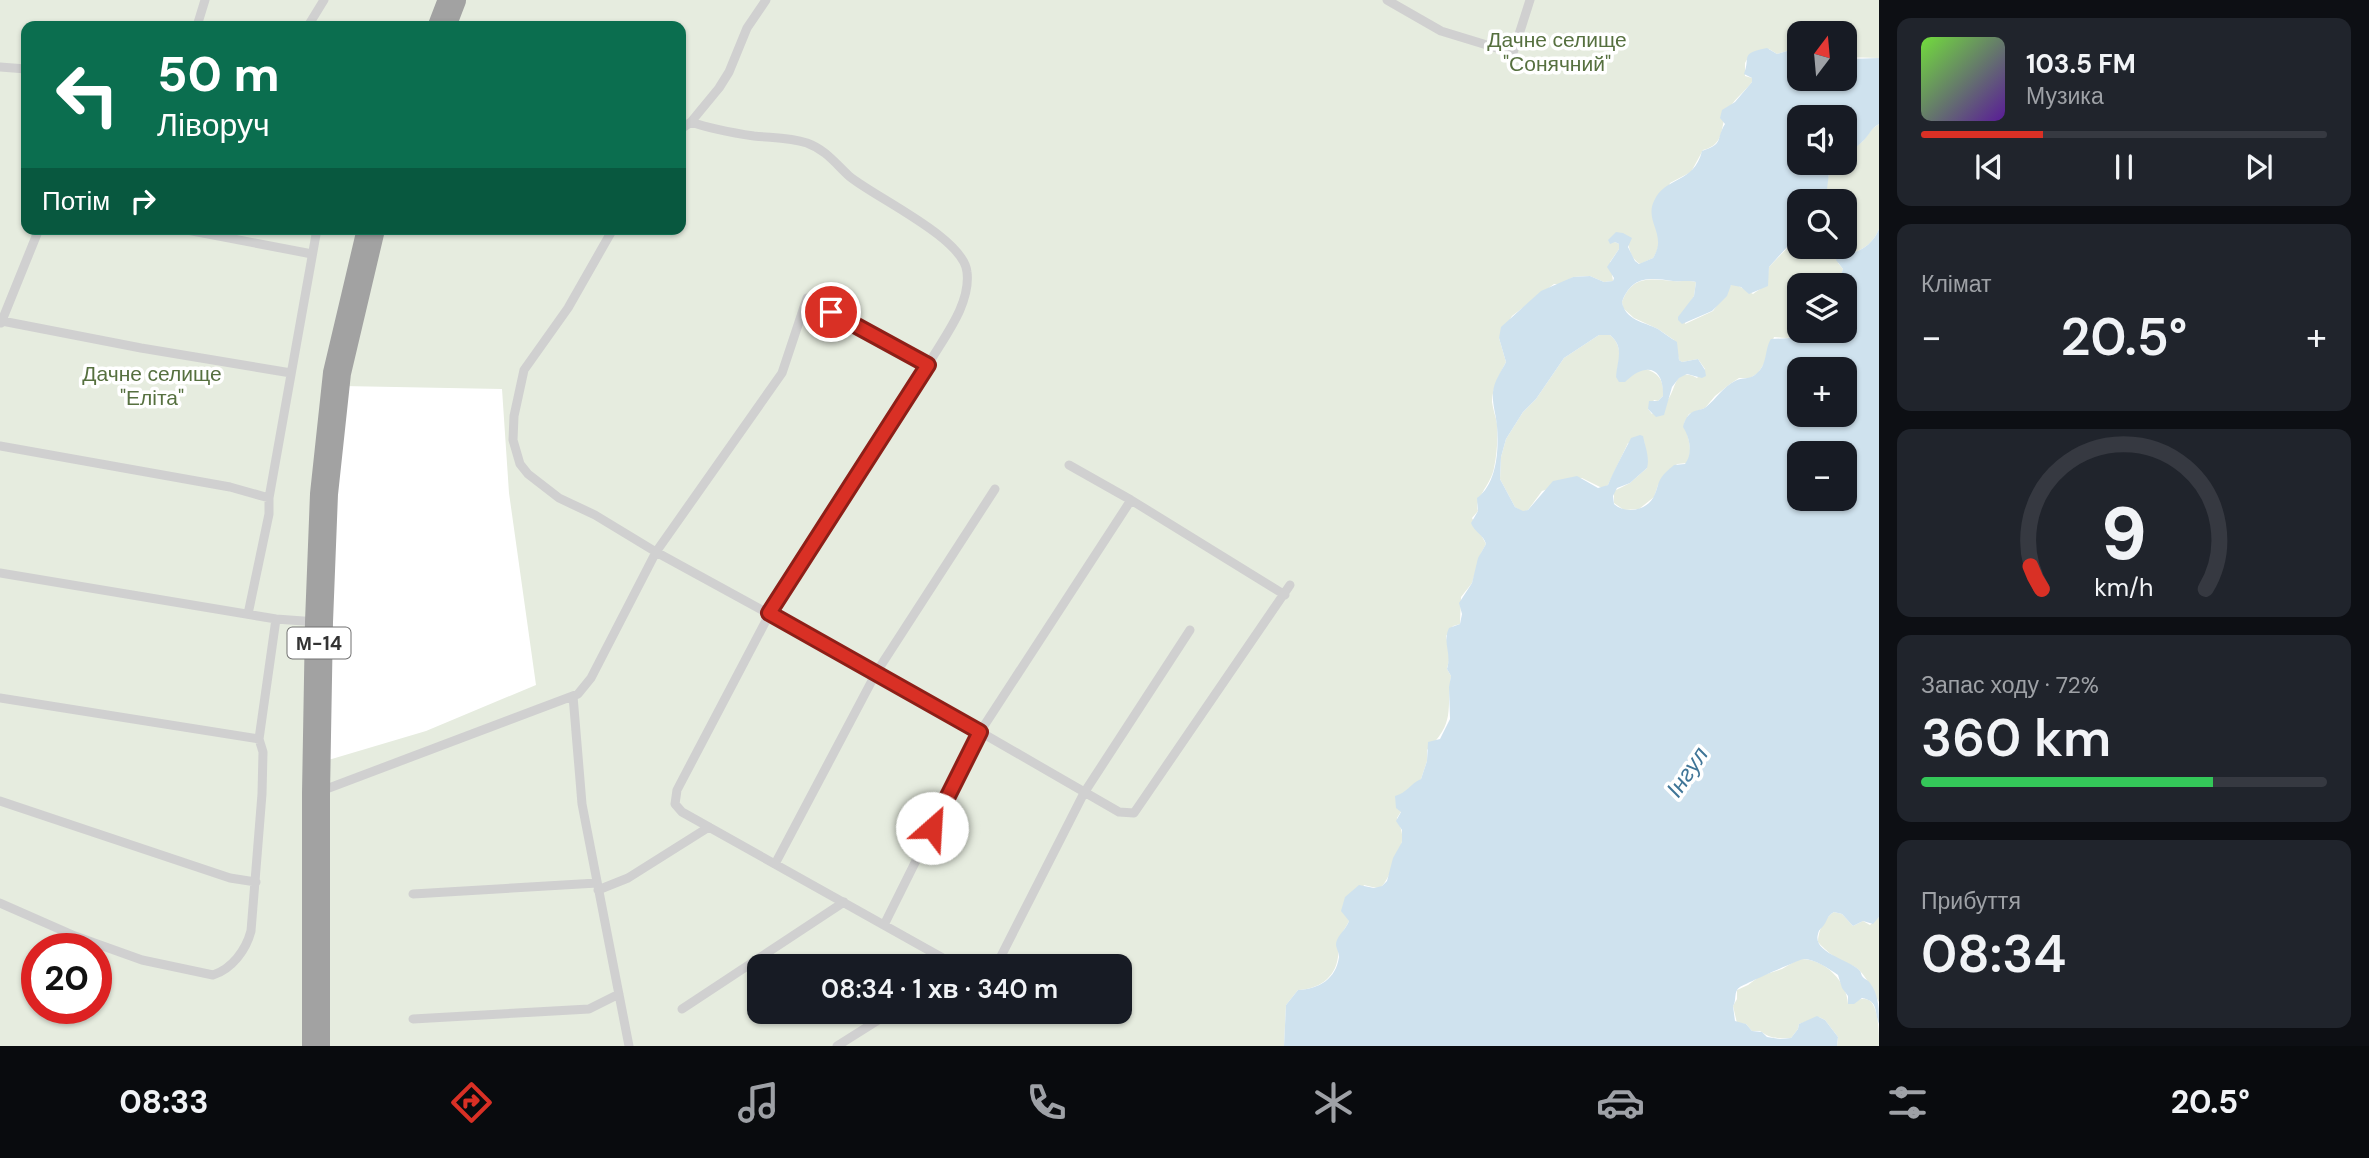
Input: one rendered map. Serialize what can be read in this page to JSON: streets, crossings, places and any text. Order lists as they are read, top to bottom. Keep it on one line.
{"streets":{"highway":["М-14"]},"water":["Інгул"],"parks":["Дачне селище \"Сонячний\"","Дачне селище \"Еліта\""],"north":"top","page":{"map_buttons":["+","−"],"turn":["50 m","Ліворуч"],"song":["103.5 FM","Музика"],"then":"Потім","tile":["Клімат",["Запас ходу · 72%","360 km"],["Прибуття","08:34"]],"heat":["−","20.5°","+"],"limit":"20","trip":"08:34 · 1 хв · 340 m","tabs":["08:33","20.5°"],"gauge":["9","km/h"]}}
